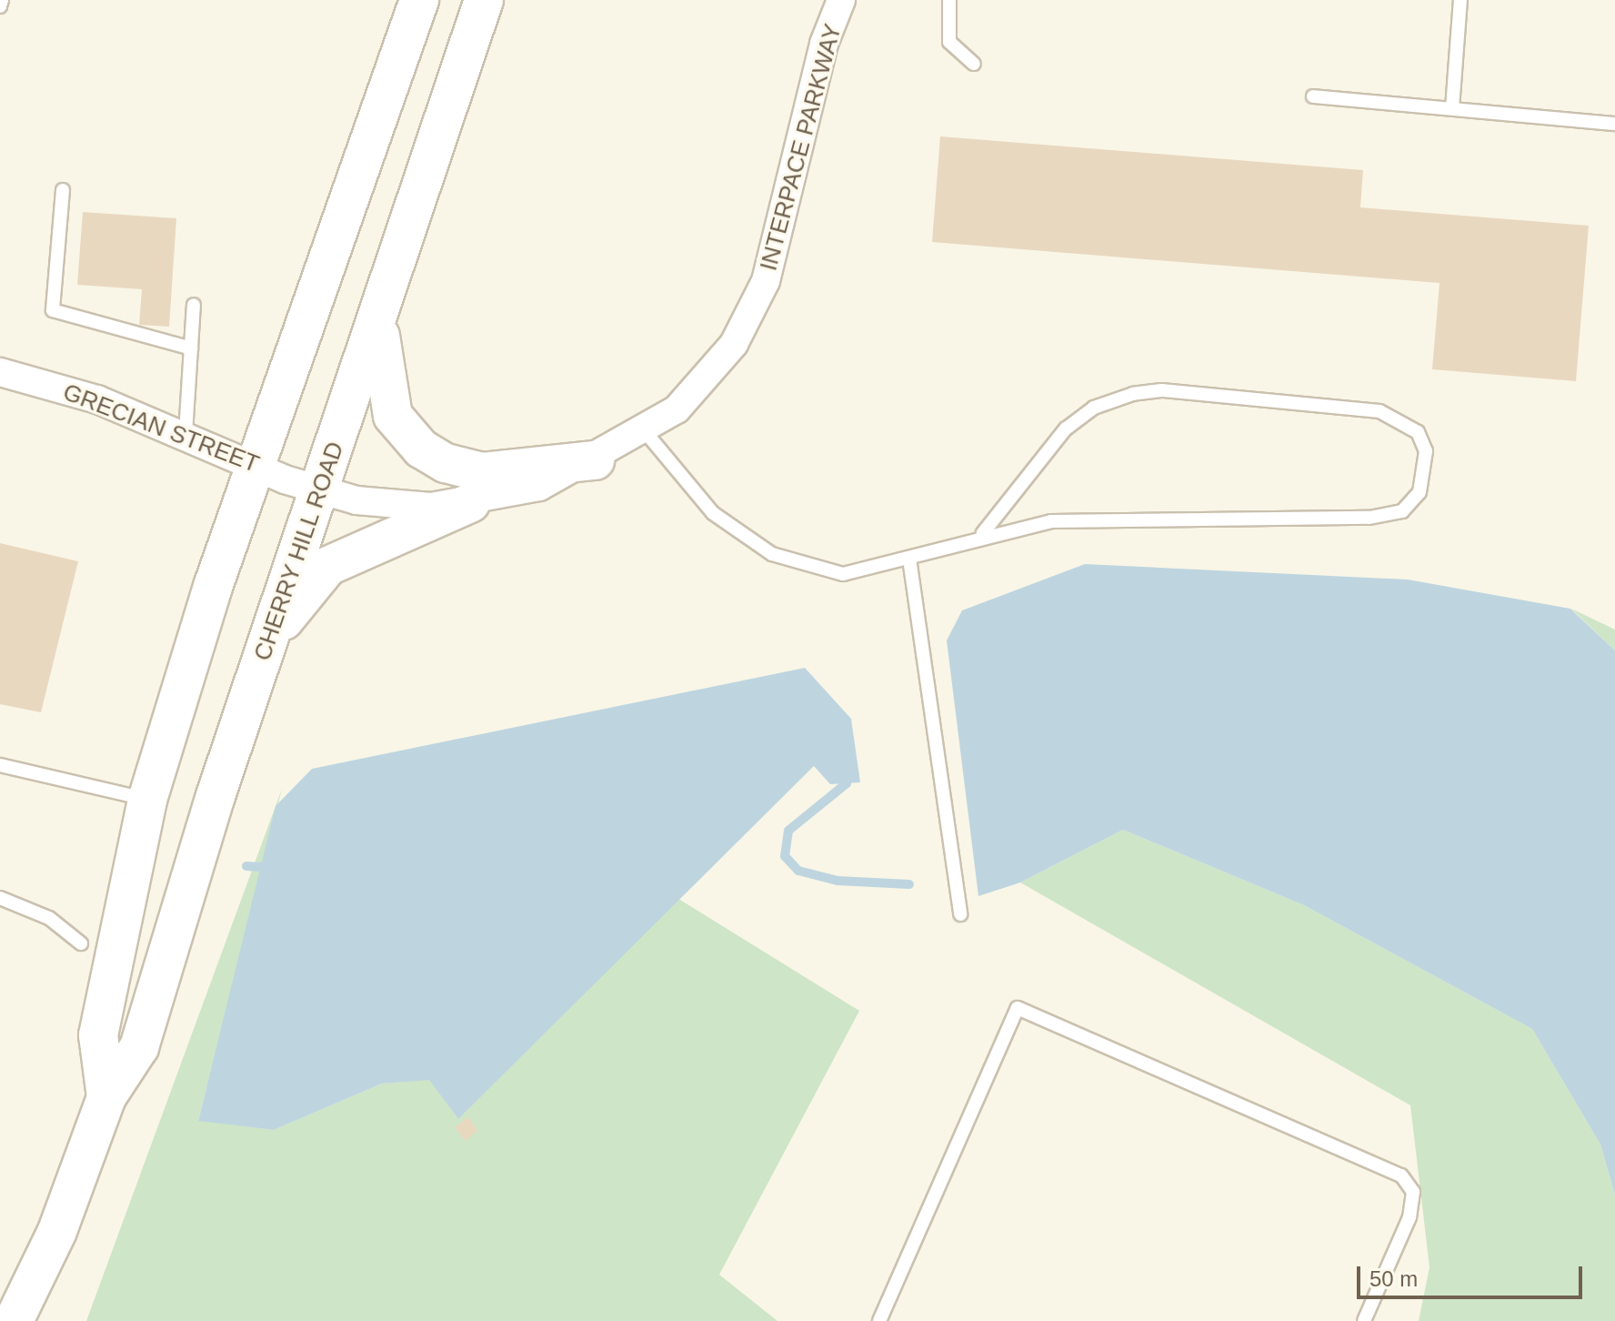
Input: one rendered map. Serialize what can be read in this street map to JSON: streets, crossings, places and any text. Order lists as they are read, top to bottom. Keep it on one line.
{"streets":{"main road":["CHERRY HILL ROAD"],"street":["INTERPACE PARKWAY","GRECIAN STREET"]},"crossings":[["INTERPACE PARKWAY","GRECIAN STREET"],["INTERPACE PARKWAY","CHERRY HILL ROAD"],["GRECIAN STREET","CHERRY HILL ROAD"]],"scale_bar":"50 m"}
